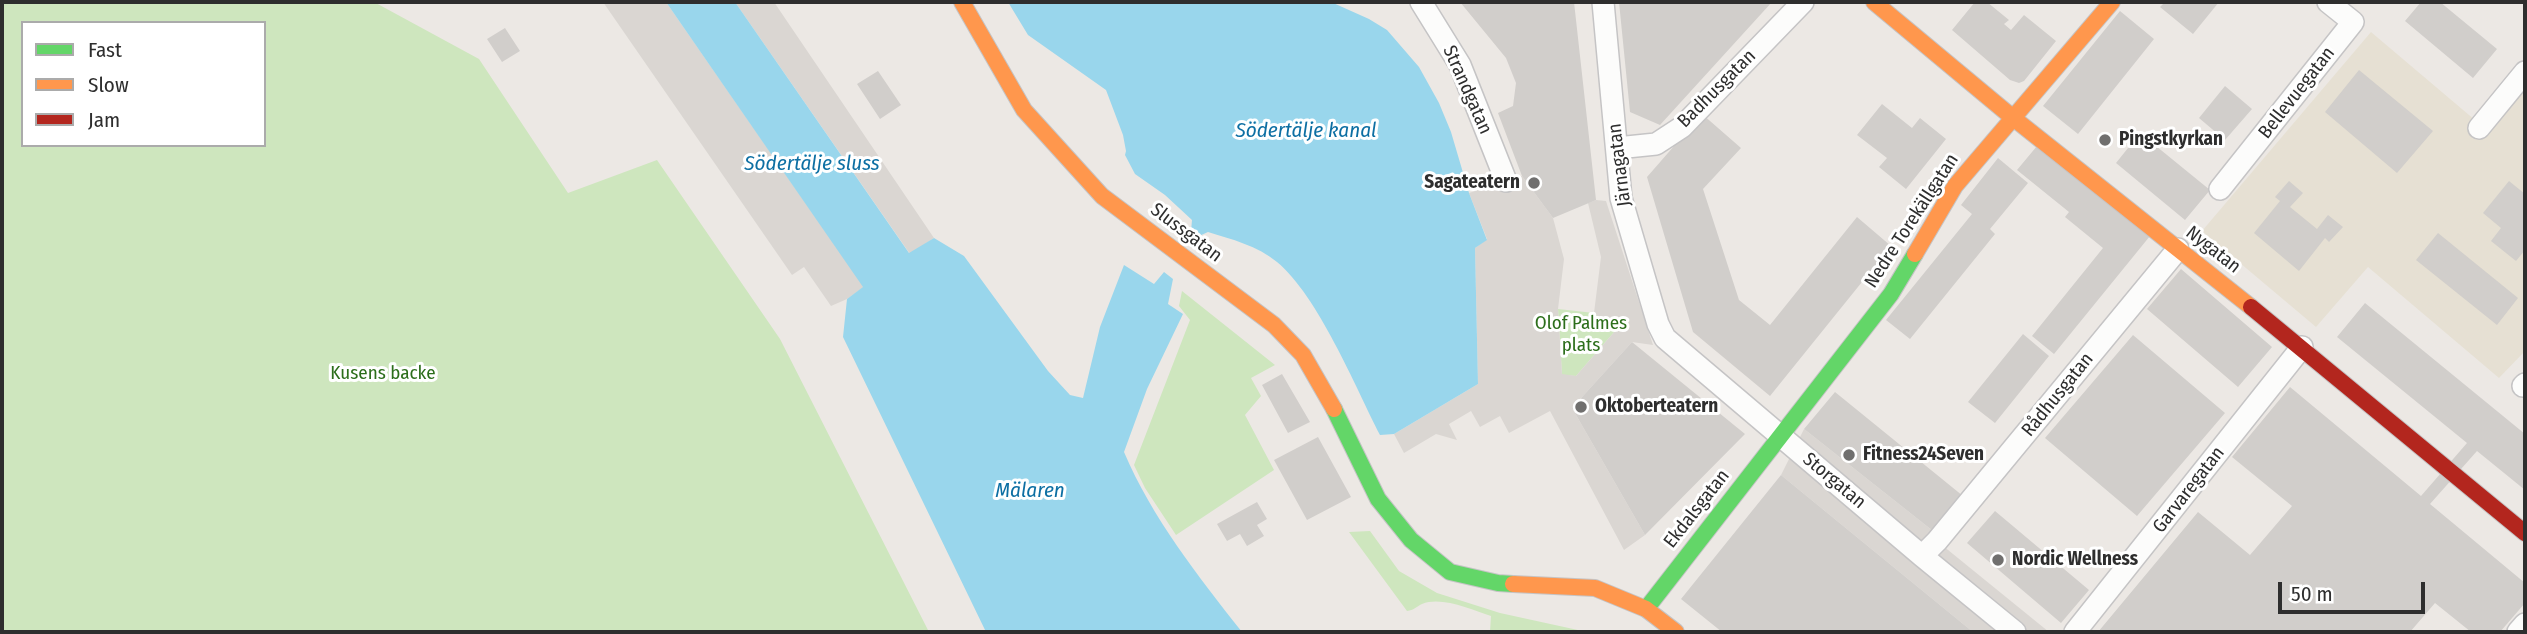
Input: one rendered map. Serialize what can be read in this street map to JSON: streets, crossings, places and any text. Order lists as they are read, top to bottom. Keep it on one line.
{"streets":{"street":["Badhusgatan","Strandgatan","Bellevuegatan","Järnagatan","Nedre Torekällgatan","Slussgatan","Nygatan","Rådhusgatan","Storgatan","Garvaregatan","Ekdalsgatan"]},"crossings":[["Badhusgatan","Järnagatan"],["Järnagatan","Storgatan"],["Nedre Torekällgatan","Nygatan"],["Nedre Torekällgatan","Storgatan"],["Nedre Torekällgatan","Ekdalsgatan"],["Slussgatan","Ekdalsgatan"],["Nygatan","Rådhusgatan"],["Nygatan","Garvaregatan"],["Rådhusgatan","Storgatan"],["Storgatan","Ekdalsgatan"]],"water":["Södertälje kanal","Södertälje sluss","Mälaren"],"parks":["Olof Palmes plats","Kusens backe"],"places":["Pingstkyrkan","Sagateatern","Oktoberteatern","Fitness24Seven","Nordic Wellness"],"legend":["Fast","Slow","Jam"],"scale_bar":"50 m"}
